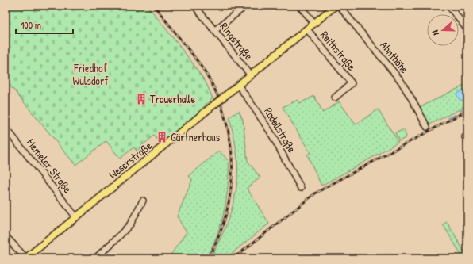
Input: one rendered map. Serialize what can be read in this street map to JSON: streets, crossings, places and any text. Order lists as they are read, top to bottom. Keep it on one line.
{"streets":{"main road":["Weserstraße"],"street":["Ringstraße","Reithstraße","Ahnthöhe","Radellstraße","Memeler Straße"]},"crossings":[["Ringstraße","Weserstraße"],["Reithstraße","Weserstraße"],["Radellstraße","Weserstraße"],["Weserstraße","Memeler Straße"]],"parks":["Friedhof Wulsdorf"],"places":{"building":["Trauerhalle","Gärtnerhaus"]},"scale_bar":"100 m","north":"left"}
